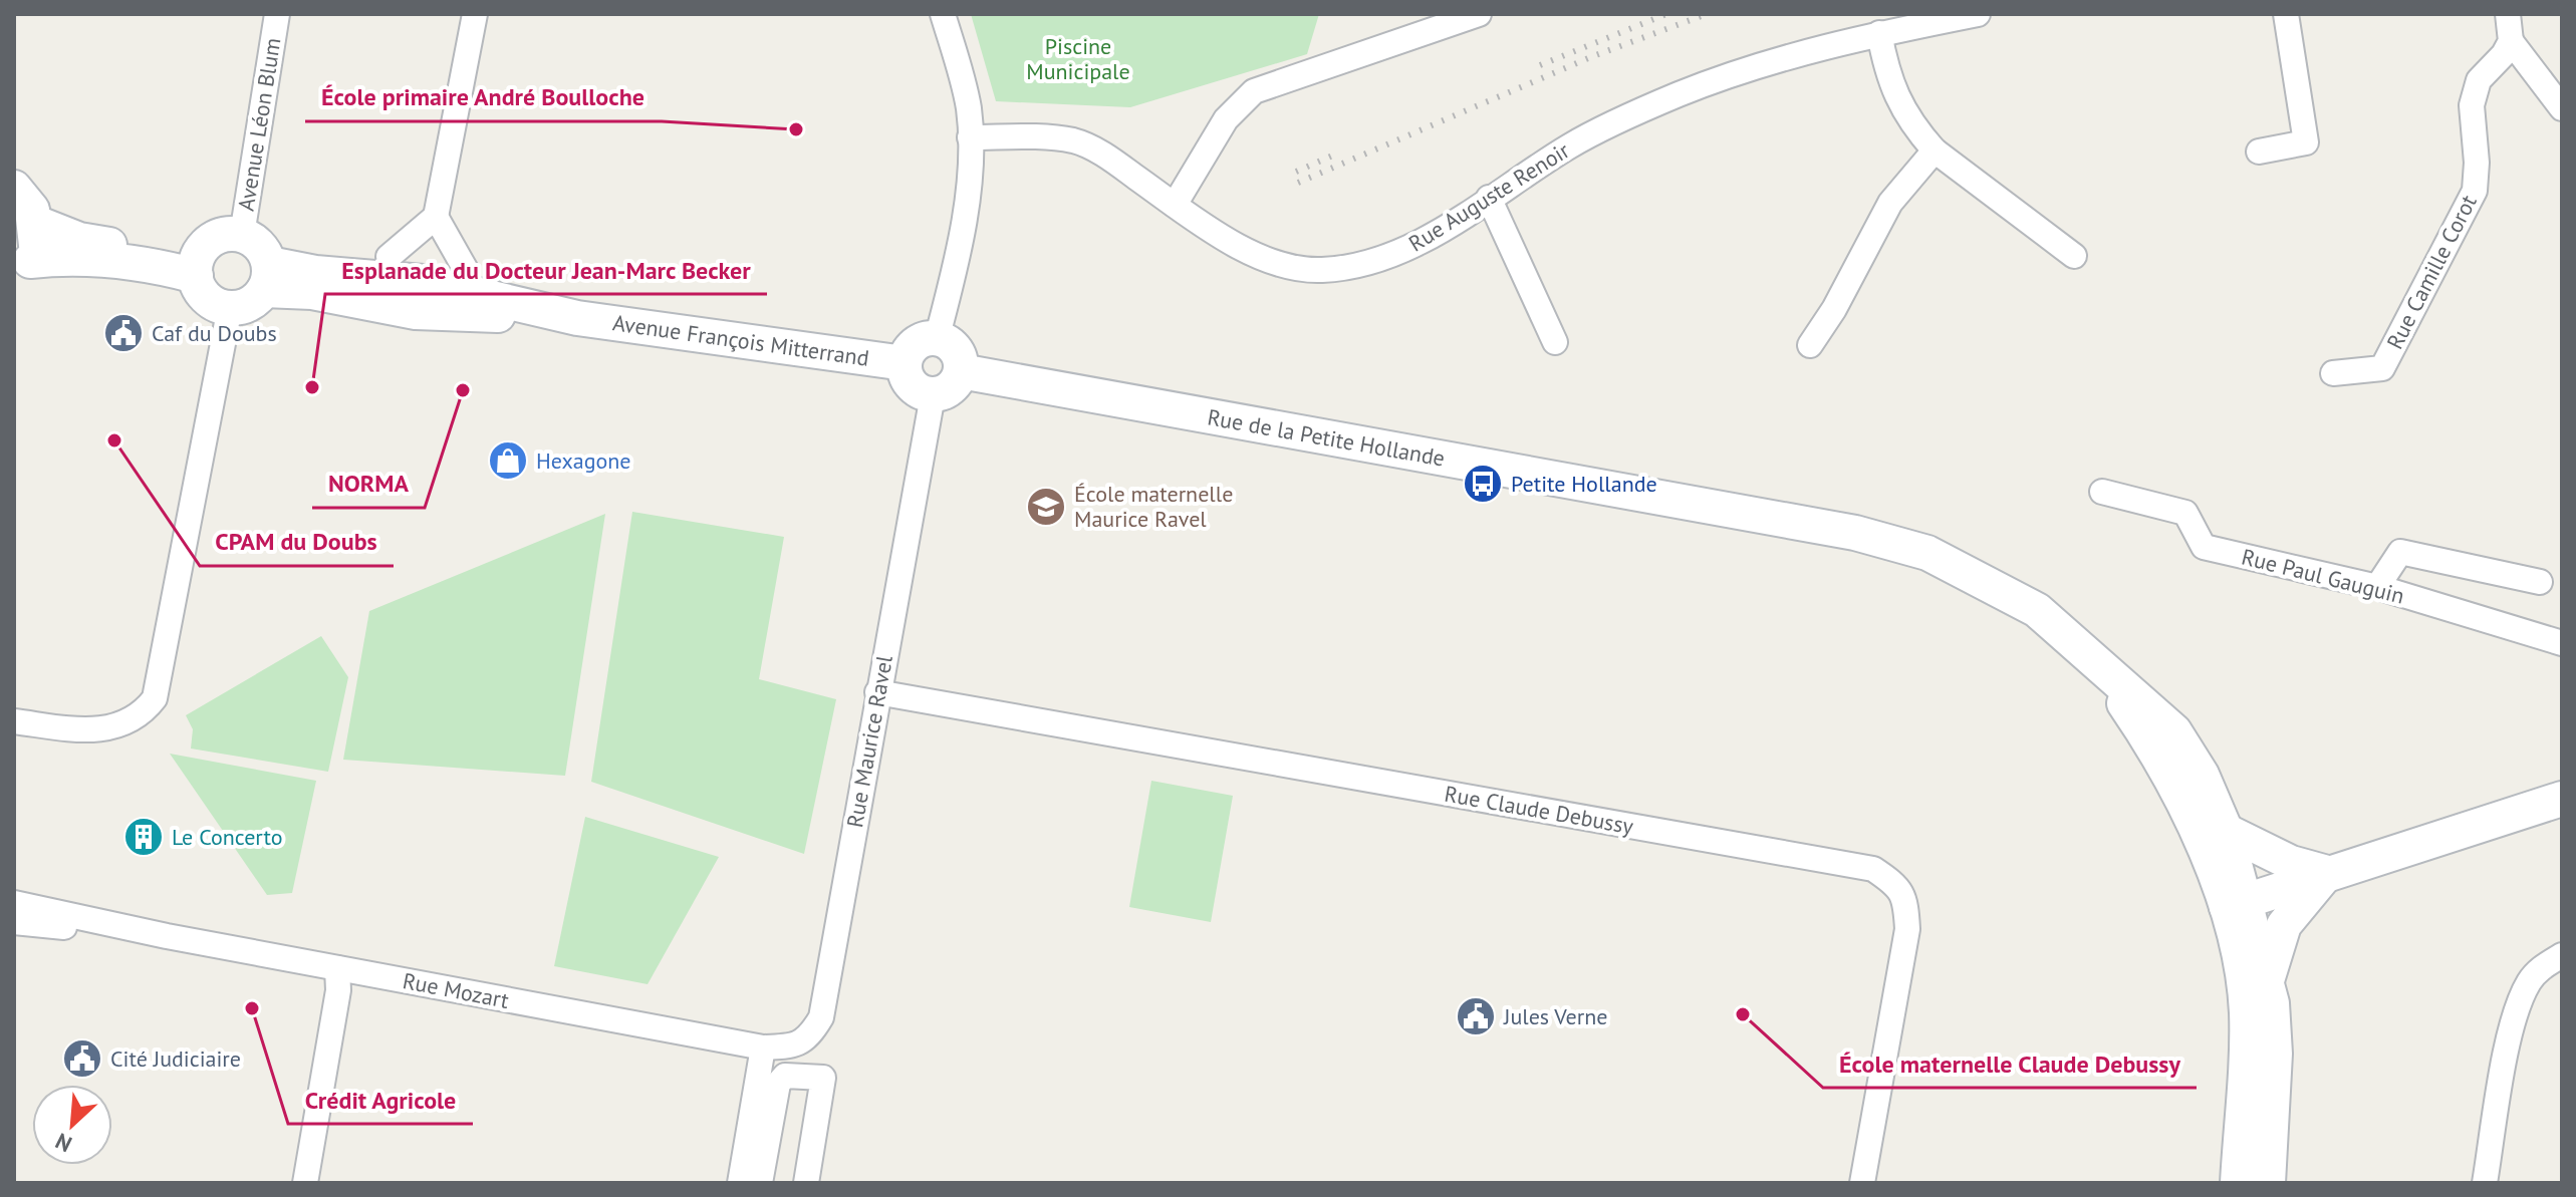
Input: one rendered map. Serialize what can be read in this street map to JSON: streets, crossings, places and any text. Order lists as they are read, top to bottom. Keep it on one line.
{"streets":{"street":["Avenue Léon Blum","Rue Auguste Renoir","Rue Camille Corot","Avenue François Mitterrand","Rue de la Petite Hollande","Rue Paul Gauguin","Rue Maurice Ravel","Rue Claude Debussy","Rue Mozart"]},"crossings":[["Avenue Léon Blum","Avenue François Mitterrand"],["Avenue François Mitterrand","Rue de la Petite Hollande"],["Avenue François Mitterrand","Rue Maurice Ravel"],["Rue de la Petite Hollande","Rue Maurice Ravel"],["Rue Maurice Ravel","Rue Claude Debussy"],["Rue Maurice Ravel","Rue Mozart"]],"parks":["Piscine Municipale"],"places":{"other":["École primaire André Boulloche","Esplanade du Docteur Jean-Marc Becker","NORMA","CPAM du Doubs","Crédit Agricole","École maternelle Claude Debussy"],"public building":["Caf du Doubs","Jules Verne","Cité Judiciaire"],"shop":["Hexagone"],"bus stop":["Petite Hollande"],"school or university":["École maternelle Maurice Ravel"],"building":["Le Concerto"]},"north":"bottom left"}
